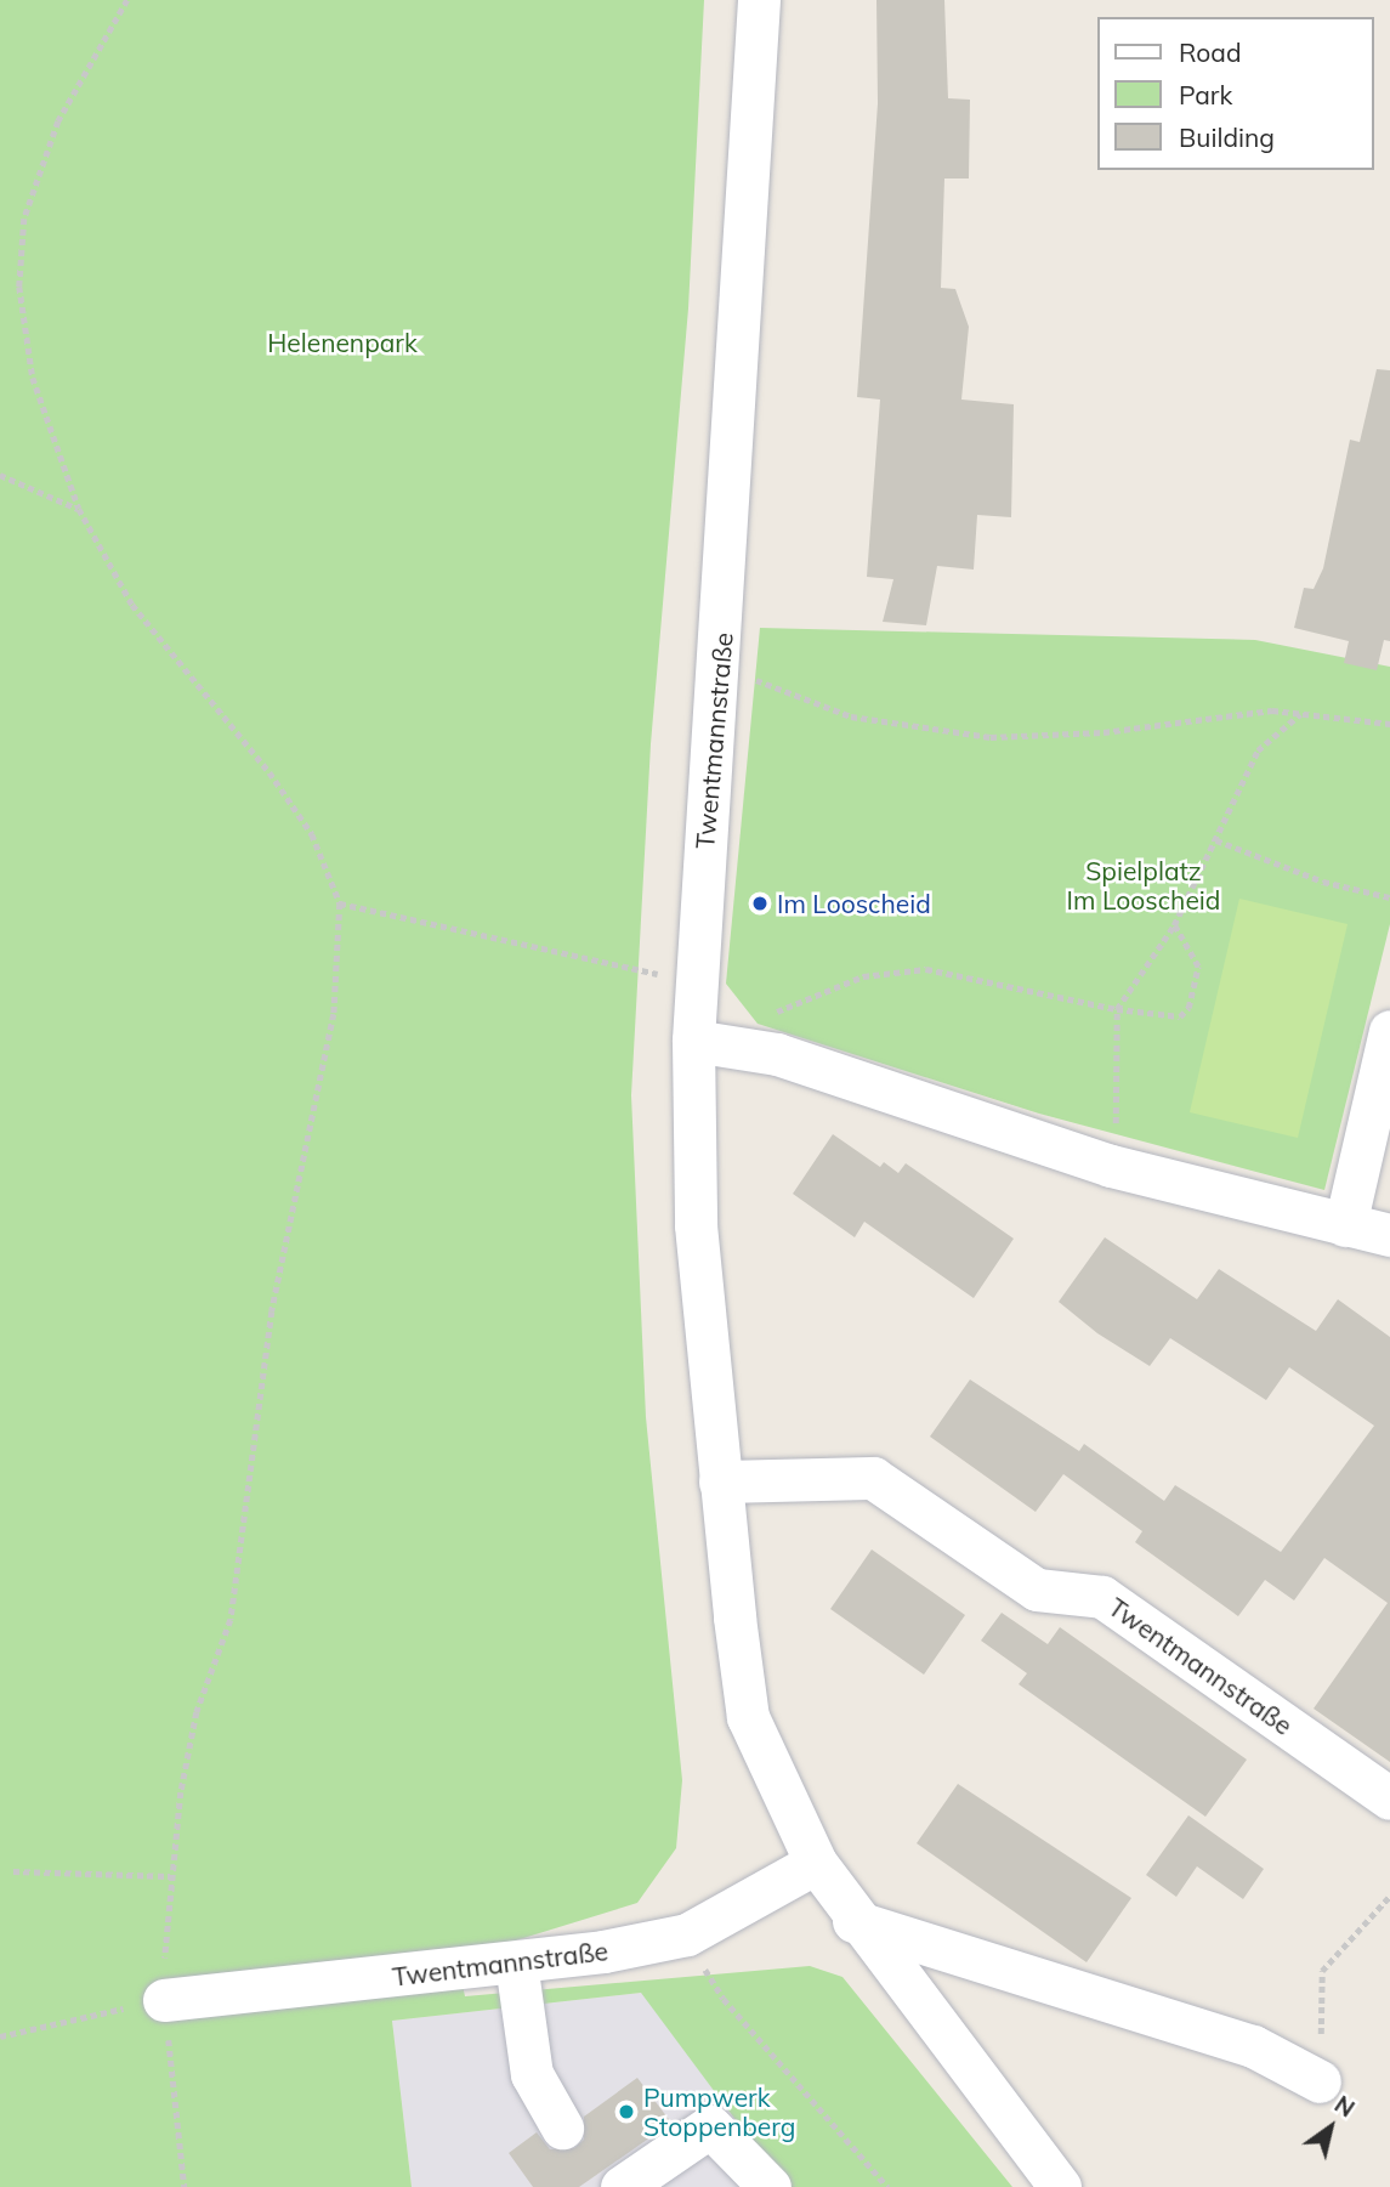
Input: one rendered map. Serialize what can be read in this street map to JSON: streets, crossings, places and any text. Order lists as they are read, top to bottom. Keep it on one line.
{"streets":{"street":["Twentmannstraße"]},"parks":["Helenenpark","Spielplatz Im Looscheid"],"places":["Im Looscheid","Pumpwerk Stoppenberg"],"legend":["Road","Park","Building"],"north":"top right"}
